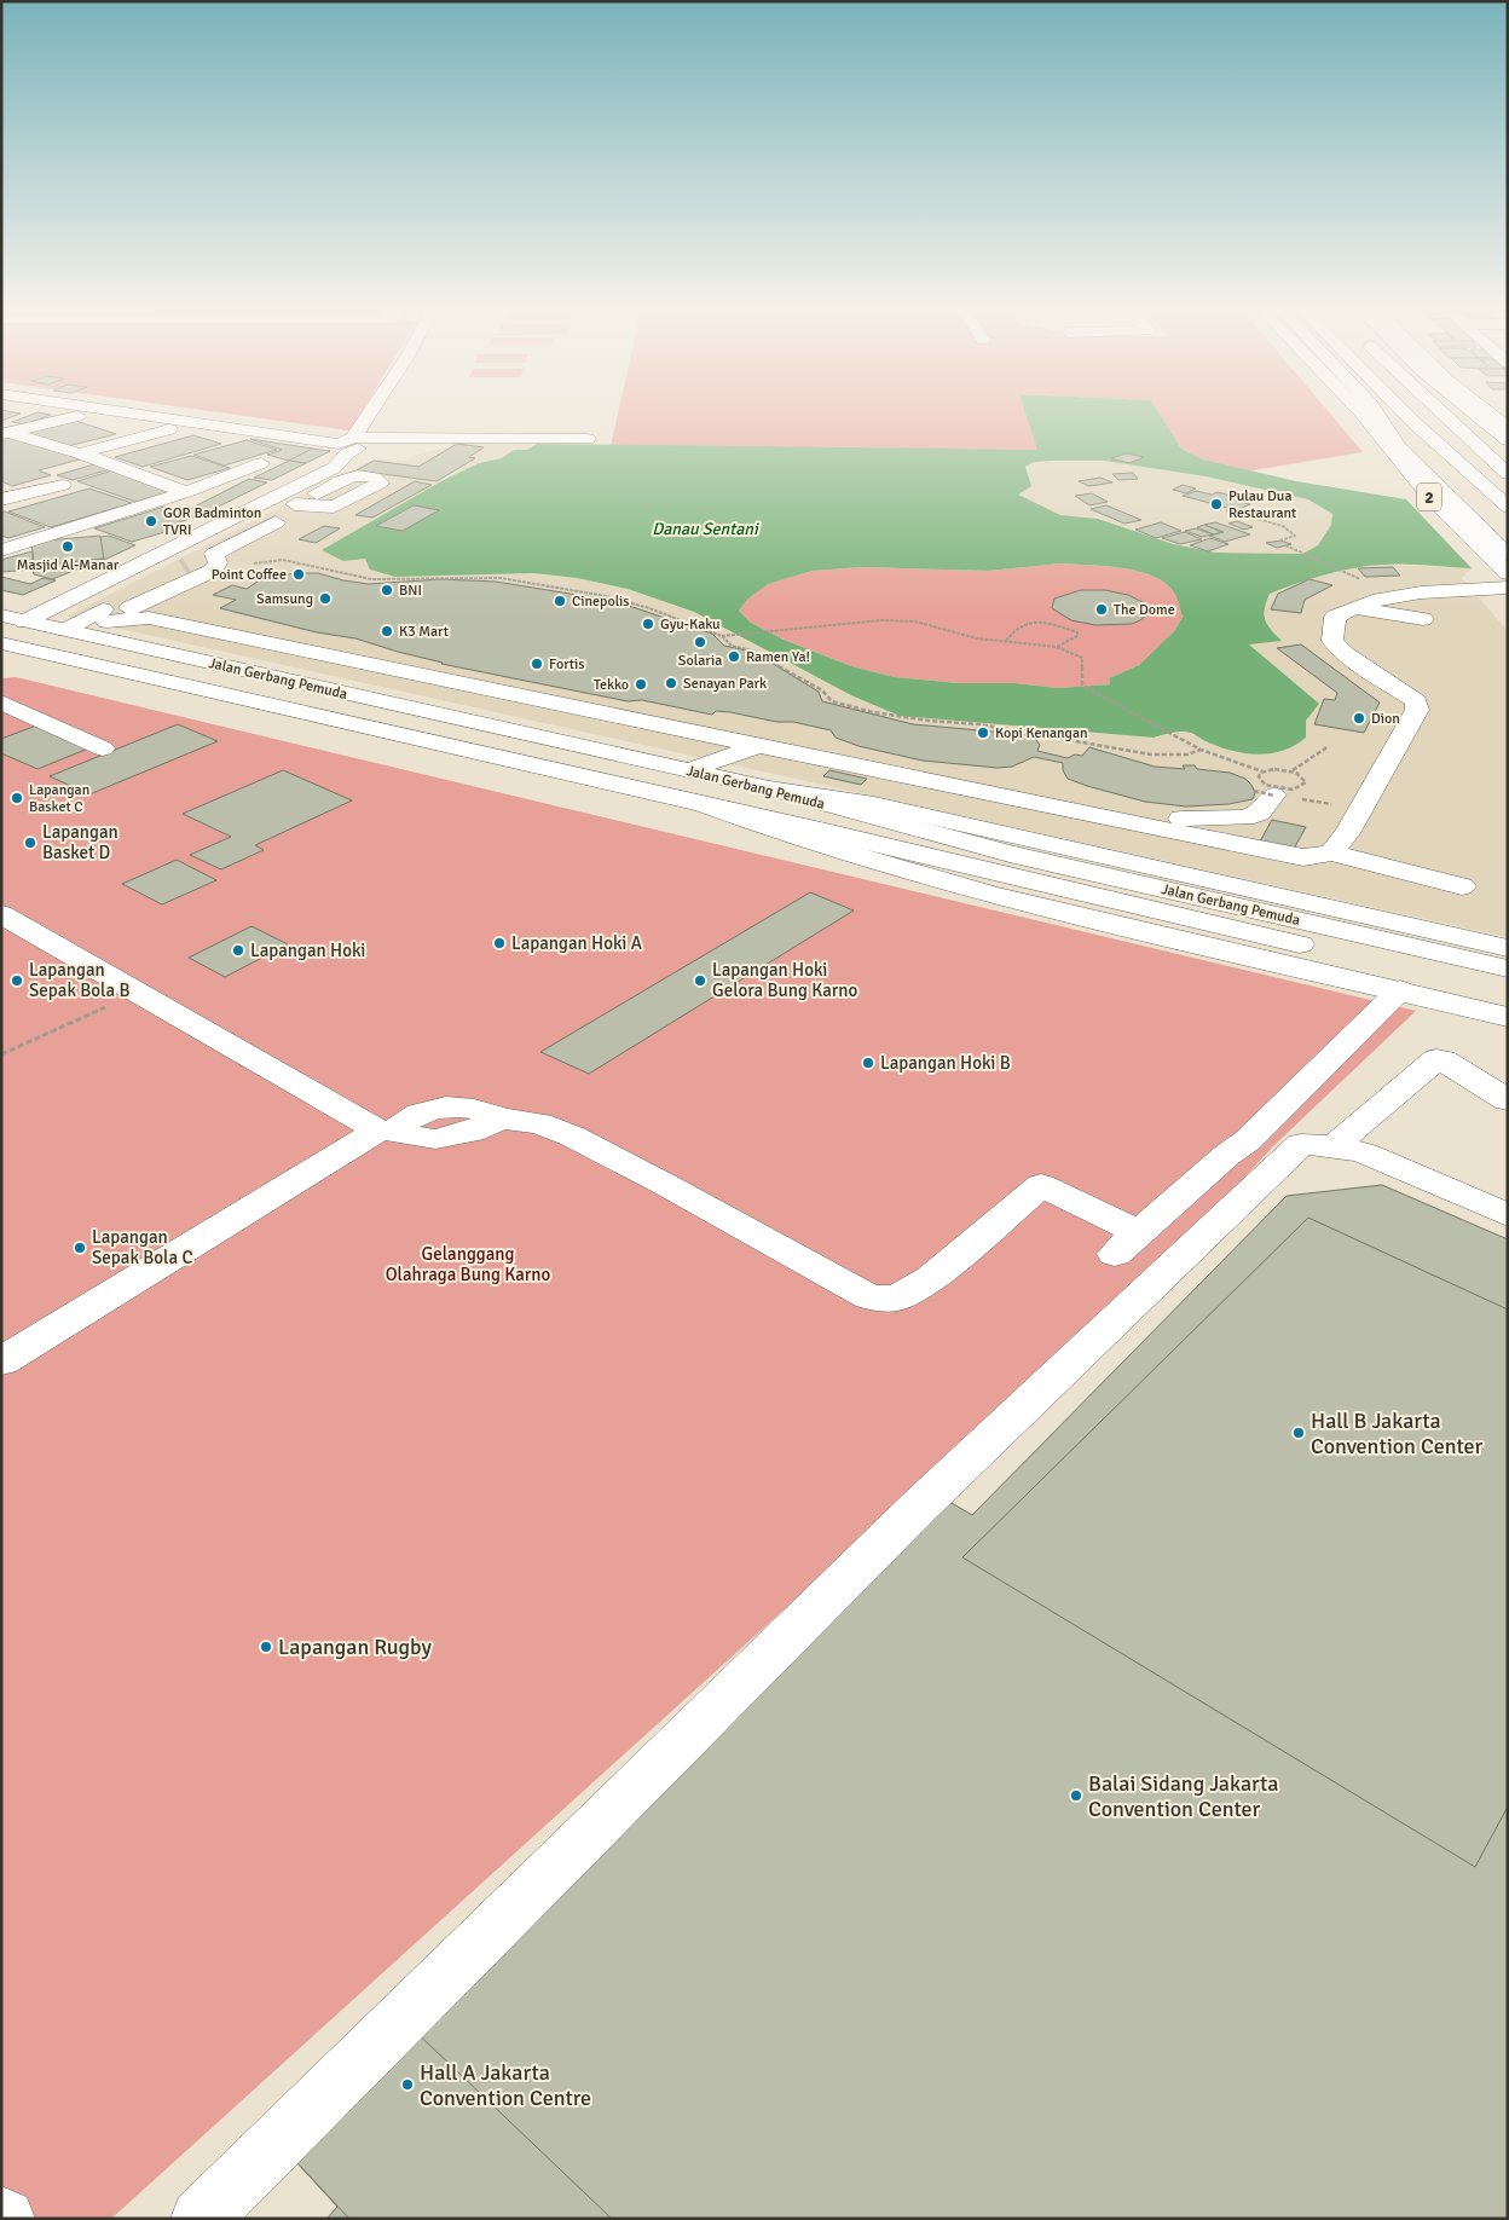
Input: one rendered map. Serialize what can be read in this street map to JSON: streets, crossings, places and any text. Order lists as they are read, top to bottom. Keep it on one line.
{"streets":{"main road":["2","Jalan Gerbang Pemuda"]},"water":["Danau Sentani"],"parks":["Gelanggang Olahraga Bung Karno"],"places":["Pulau Dua Restaurant","GOR Badminton TVRI","Masjid Al-Manar","Point Coffee","BNI","Samsung","Cinepolis","The Dome","Gyu-Kaku","K3 Mart","Solaria","Ramen Ya!","Fortis","Senayan Park","Tekko","Dion","Kopi Kenangan","Lapangan Basket C","Lapangan Basket D","Lapangan Hoki A","Lapangan Hoki","Lapangan Sepak Bola B","Lapangan Hoki Gelora Bung Karno","Lapangan Hoki B","Lapangan Sepak Bola C","Hall B Jakarta Convention Center","Lapangan Rugby","Balai Sidang Jakarta Convention Center","Hall A Jakarta Convention Centre"]}
